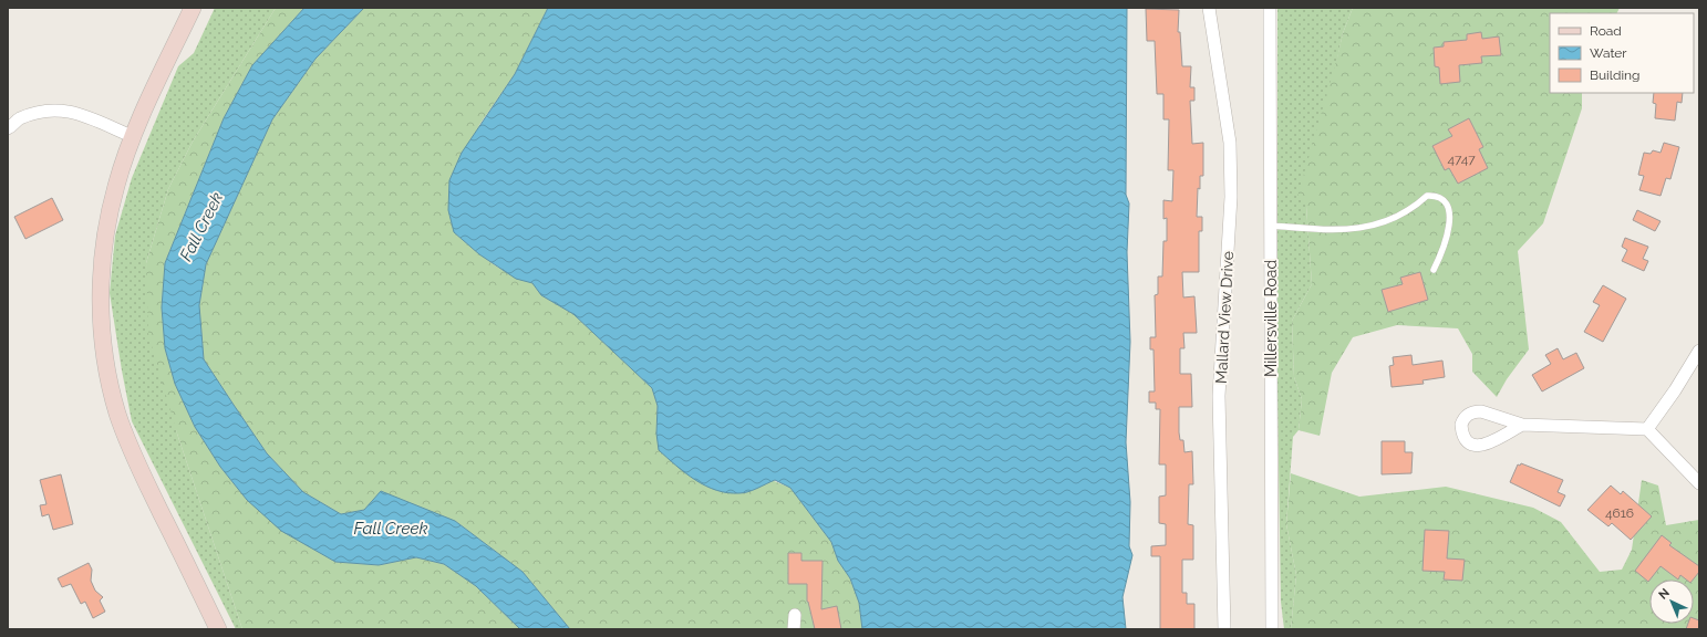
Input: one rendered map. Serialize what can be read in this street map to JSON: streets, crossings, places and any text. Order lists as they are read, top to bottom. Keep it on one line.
{"streets":{"street":["Mallard View Drive","Millersville Road"]},"water":["Fall Creek"],"house_numbers":["4747","4616"],"legend":["Road","Water","Building"],"north":"top left"}
